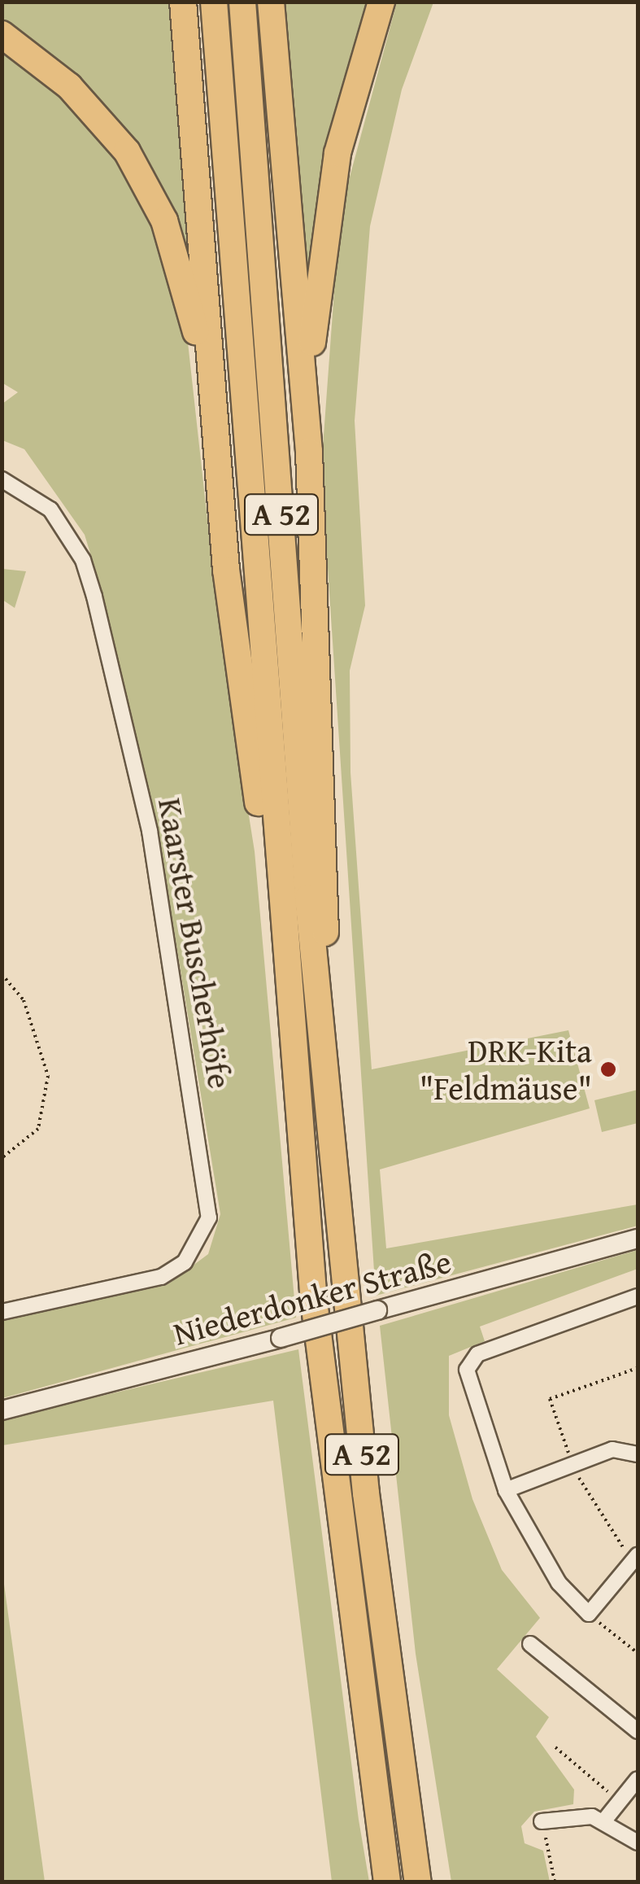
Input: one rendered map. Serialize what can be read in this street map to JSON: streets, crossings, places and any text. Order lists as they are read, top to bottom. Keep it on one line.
{"streets":{"highway":["A 52"],"street":["Kaarster Buscherhöfe","Niederdonker Straße"]},"places":["DRK-Kita \"Feldmäuse\""]}
